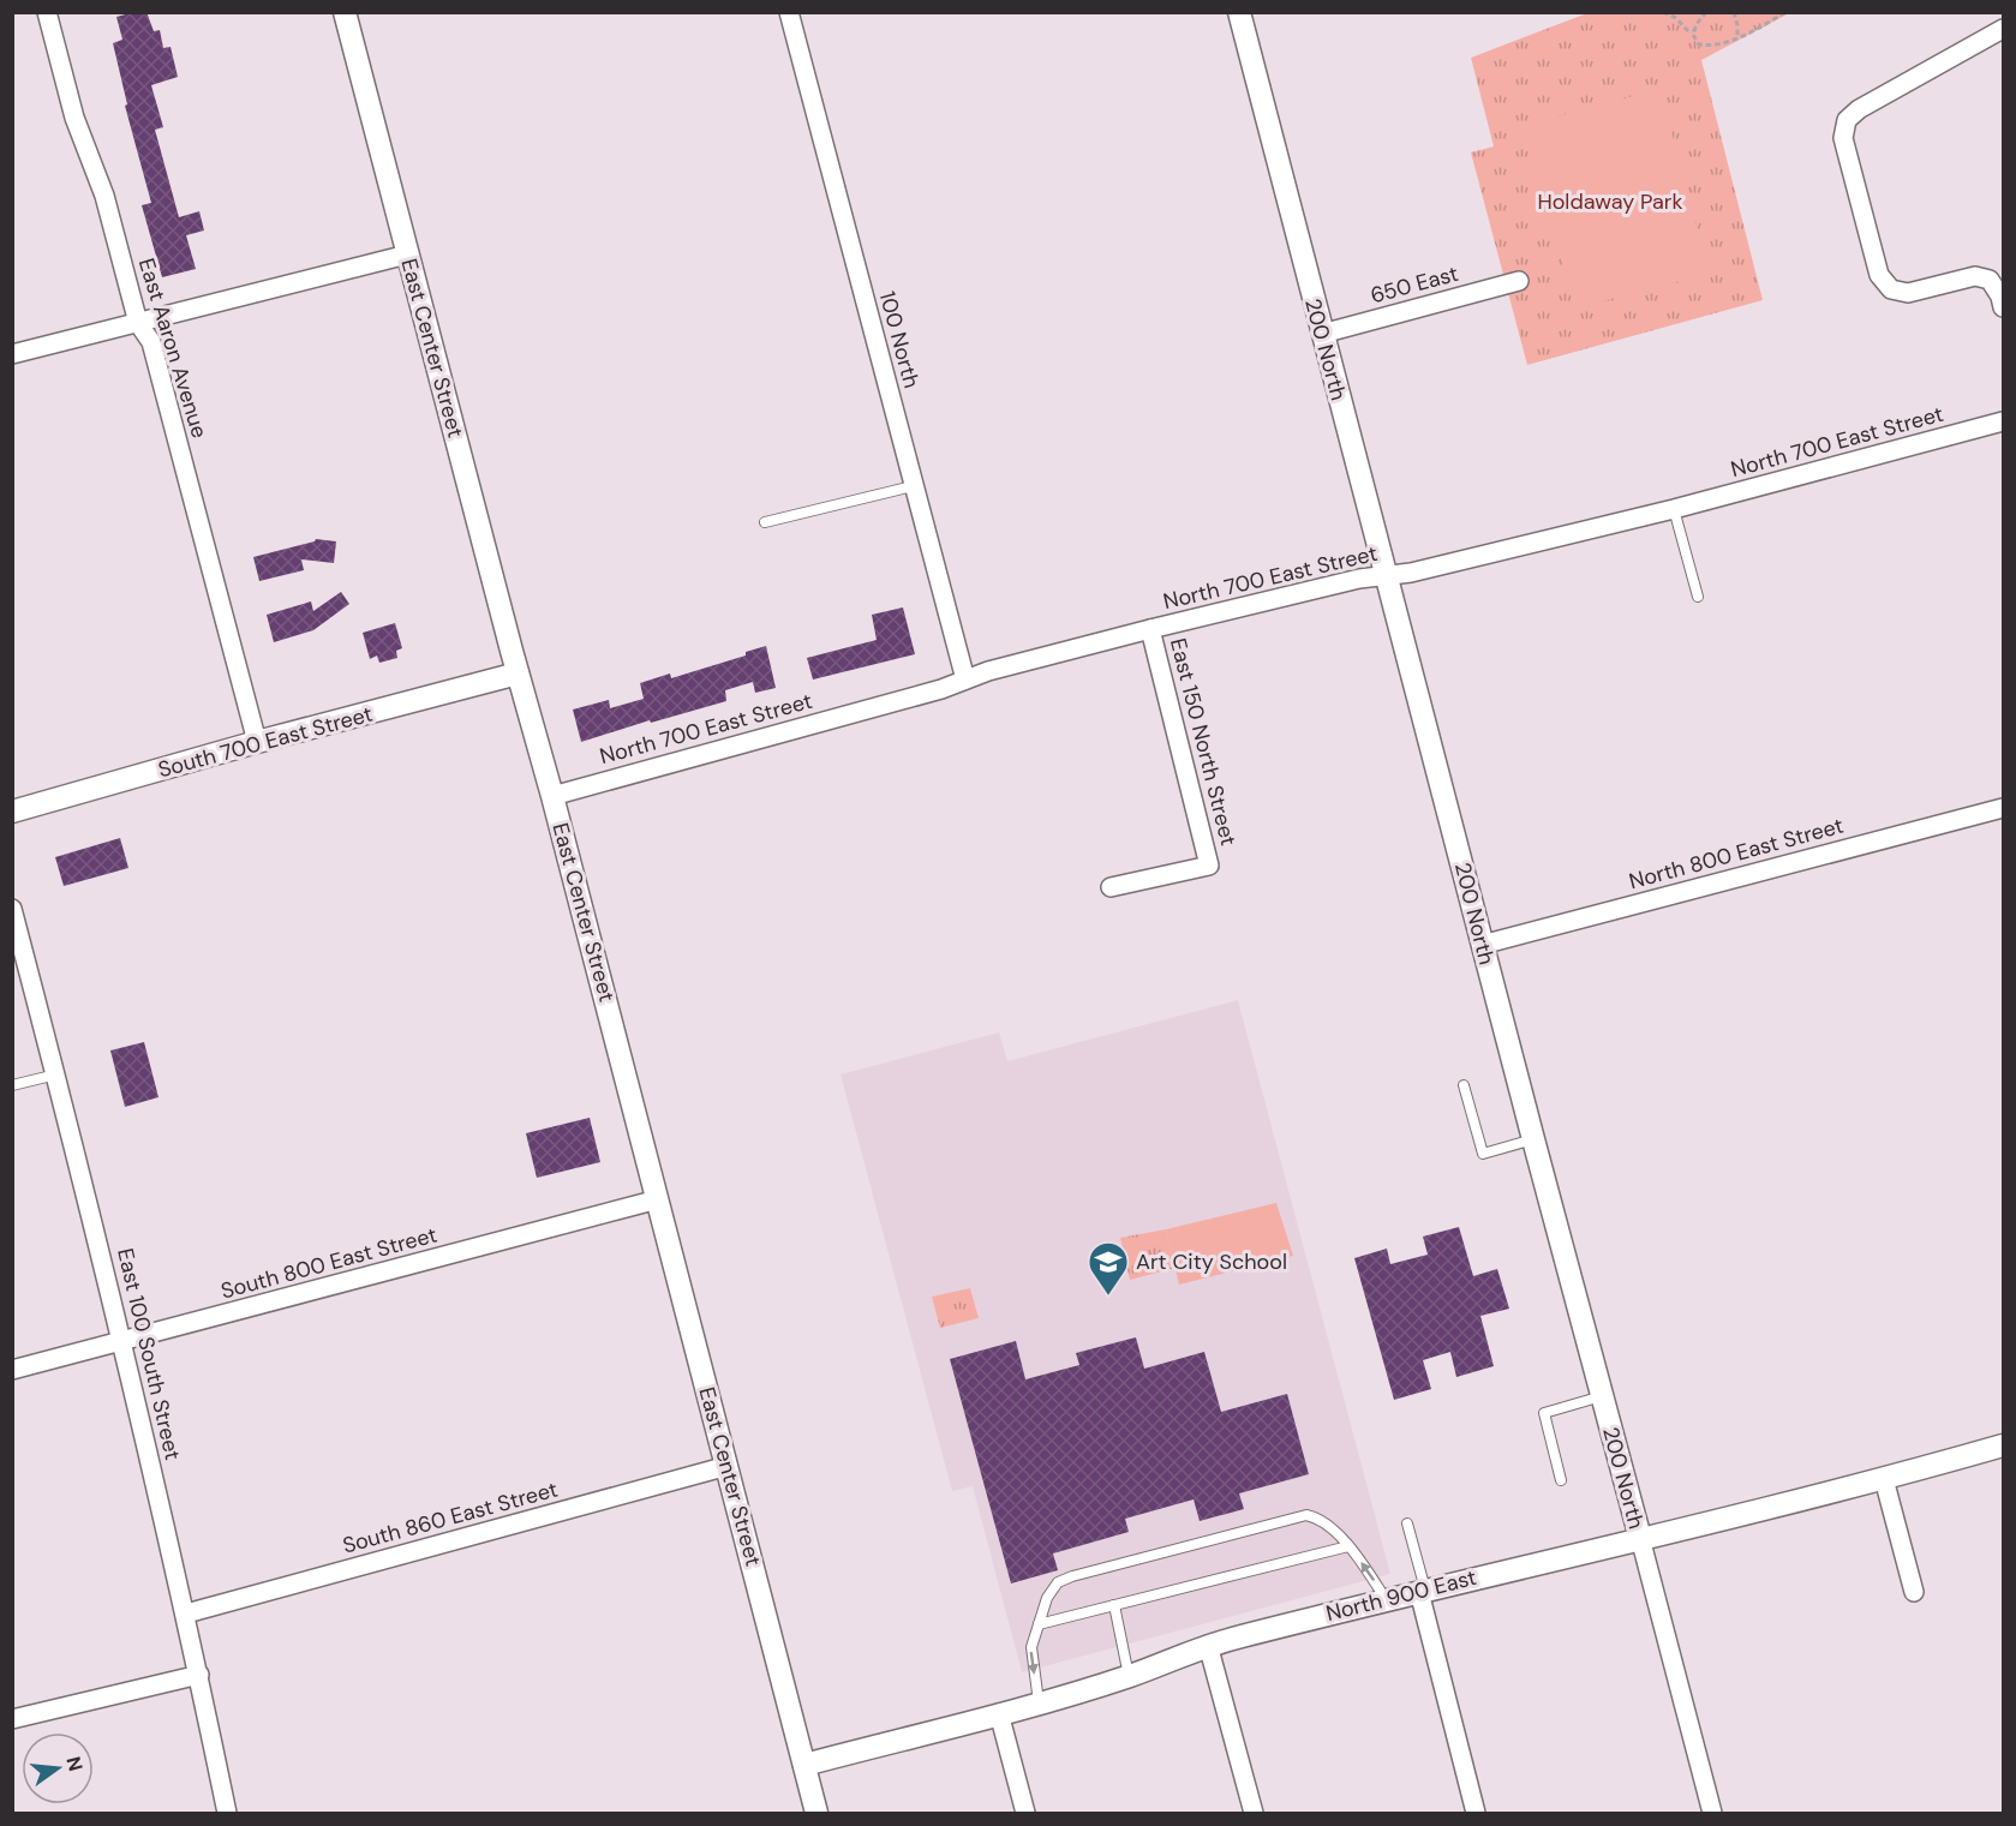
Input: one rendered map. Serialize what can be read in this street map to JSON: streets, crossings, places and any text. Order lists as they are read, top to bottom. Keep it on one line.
{"streets":{"street":["650 East","100 North","East Aaron Avenue","East Center Street","200 North","North 700 East Street","South 700 East Street","East 150 North Street","North 800 East Street","South 800 East Street","East 100 South Street","South 860 East Street","North 900 East"]},"crossings":[["650 East","200 North"],["100 North","North 700 East Street"],["East Aaron Avenue","South 700 East Street"],["East Center Street","North 700 East Street"],["East Center Street","South 700 East Street"],["East Center Street","South 800 East Street"],["East Center Street","South 860 East Street"],["East Center Street","North 900 East"],["200 North","North 700 East Street"],["200 North","North 800 East Street"],["200 North","North 900 East"],["North 700 East Street","East 150 North Street"],["South 800 East Street","East 100 South Street"],["East 100 South Street","South 860 East Street"]],"parks":["Holdaway Park"],"places":{"school or university":["Art City School"]},"north":"right"}
